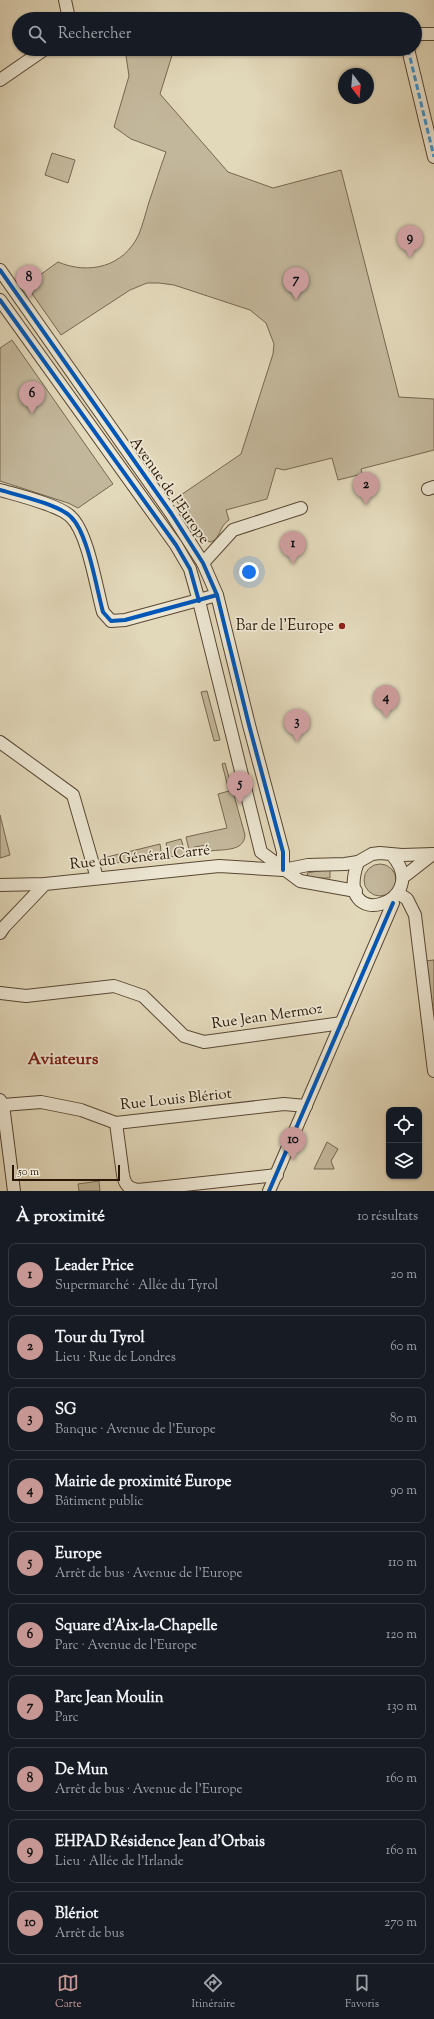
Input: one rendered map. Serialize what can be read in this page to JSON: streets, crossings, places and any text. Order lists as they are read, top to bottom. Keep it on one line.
{"streets":{"street":["Avenue de l'Europe","Rue du Général Carré","Rue Jean Mermoz","Rue Louis Blériot"]},"crossings":[["Avenue de l'Europe","Rue du Général Carré"]],"districts":["Aviateurs"],"places":["Bar de l'Europe"],"scale_bar":"50 m","north":"bottom","page":{"search":"Rechercher","pins":["9","8","7","6","2","1","4","3","5","10"],"scale":"50 m","heading":["À proximité","10 résultats"],"list":[{"mark":"1","name":"Leader Price","note":"Supermarché · Allée du Tyrol","value":"20 m"},{"mark":"2","name":"Tour du Tyrol","note":"Lieu · Rue de Londres","value":"60 m"},{"mark":"3","name":"SG","note":"Banque · Avenue de l'Europe","value":"80 m"},{"mark":"4","name":"Mairie de proximité Europe","note":"Bâtiment public","value":"90 m"},{"mark":"5","name":"Europe","note":"Arrêt de bus · Avenue de l'Europe","value":"110 m"},{"mark":"6","name":"Square d’Aix-la-Chapelle","note":"Parc · Avenue de l'Europe","value":"120 m"},{"mark":"7","name":"Parc Jean Moulin","note":"Parc","value":"130 m"},{"mark":"8","name":"De Mun","note":"Arrêt de bus · Avenue de l'Europe","value":"160 m"},{"mark":"9","name":"EHPAD Résidence Jean d'Orbais","note":"Lieu · Allée de l'Irlande","value":"160 m"},{"mark":"10","name":"Blériot","note":"Arrêt de bus","value":"270 m"}],"nav":["Carte","Itinéraire","Favoris"]}}
